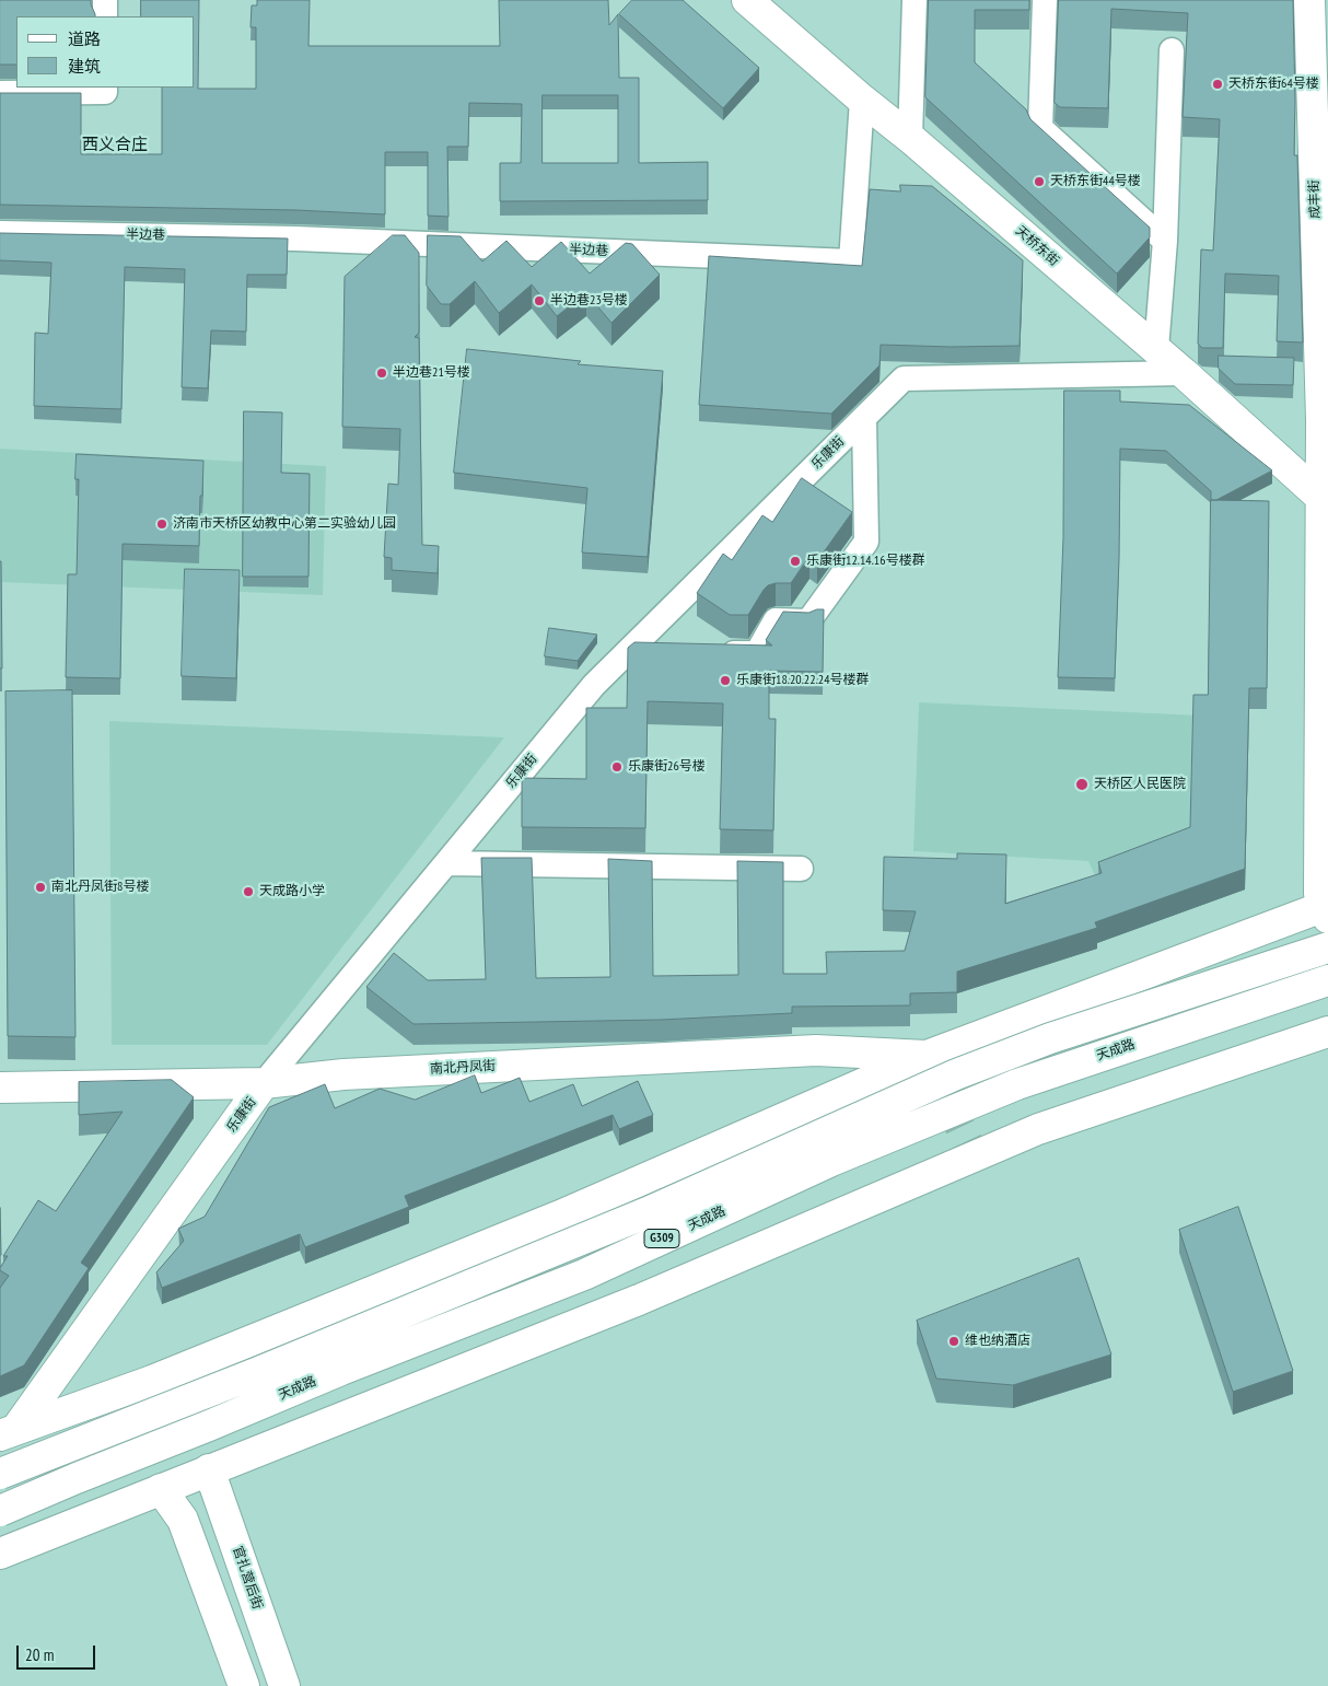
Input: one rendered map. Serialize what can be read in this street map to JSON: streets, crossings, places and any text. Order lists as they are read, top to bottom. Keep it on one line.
{"streets":{"main road":["成丰街","天桥东街","乐康街","天成路","南北丹凤街","G309","官扎营后街"],"street":["半边巷"]},"crossings":[["成丰街","天桥东街"],["半边巷","天桥东街"],["天桥东街","乐康街"],["乐康街","南北丹凤街"]],"districts":["西义合庄"],"places":["天桥东街64号楼","天桥东街44号楼","半边巷23号楼","半边巷21号楼","济南市天桥区幼教中心第二实验幼儿园","乐康街12.14.16号楼群","乐康街18.20.22.24号楼群","乐康街26号楼","天桥区人民医院","南北丹凤街8号楼","天成路小学","维也纳酒店"],"legend":["道路","建筑"],"scale_bar":"20 m"}
